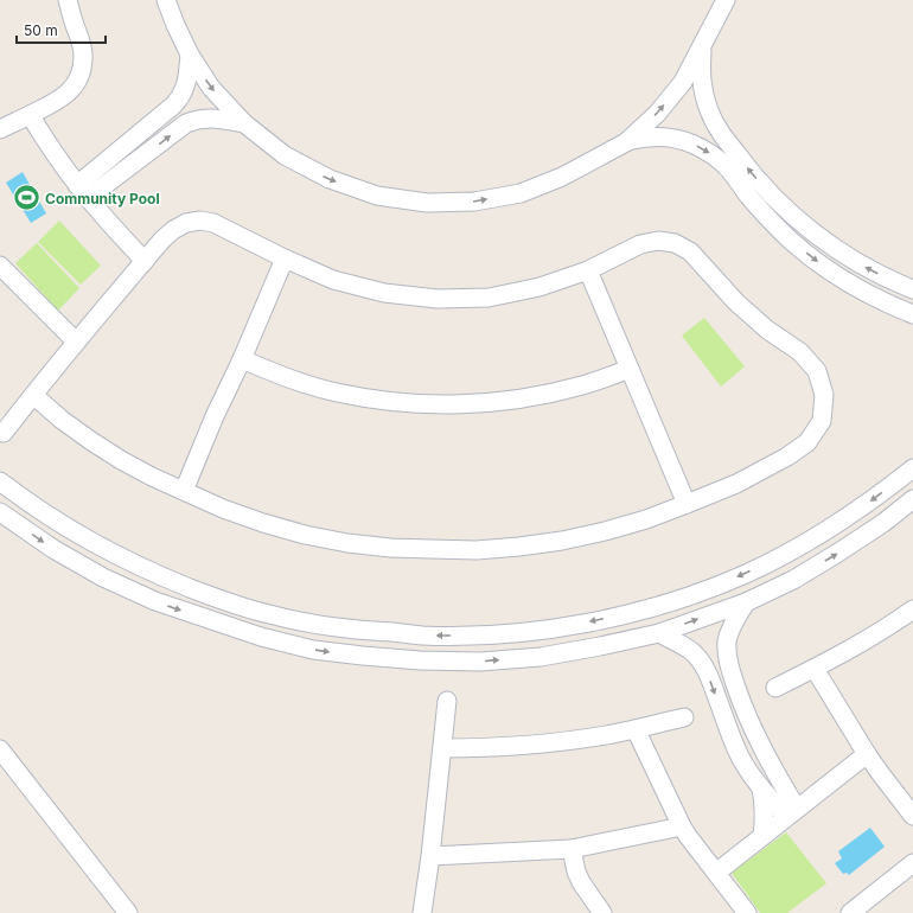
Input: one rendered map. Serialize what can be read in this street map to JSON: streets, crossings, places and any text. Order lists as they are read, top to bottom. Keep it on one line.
{"places":{"sports":["Community Pool"]},"scale_bar":"50 m"}
